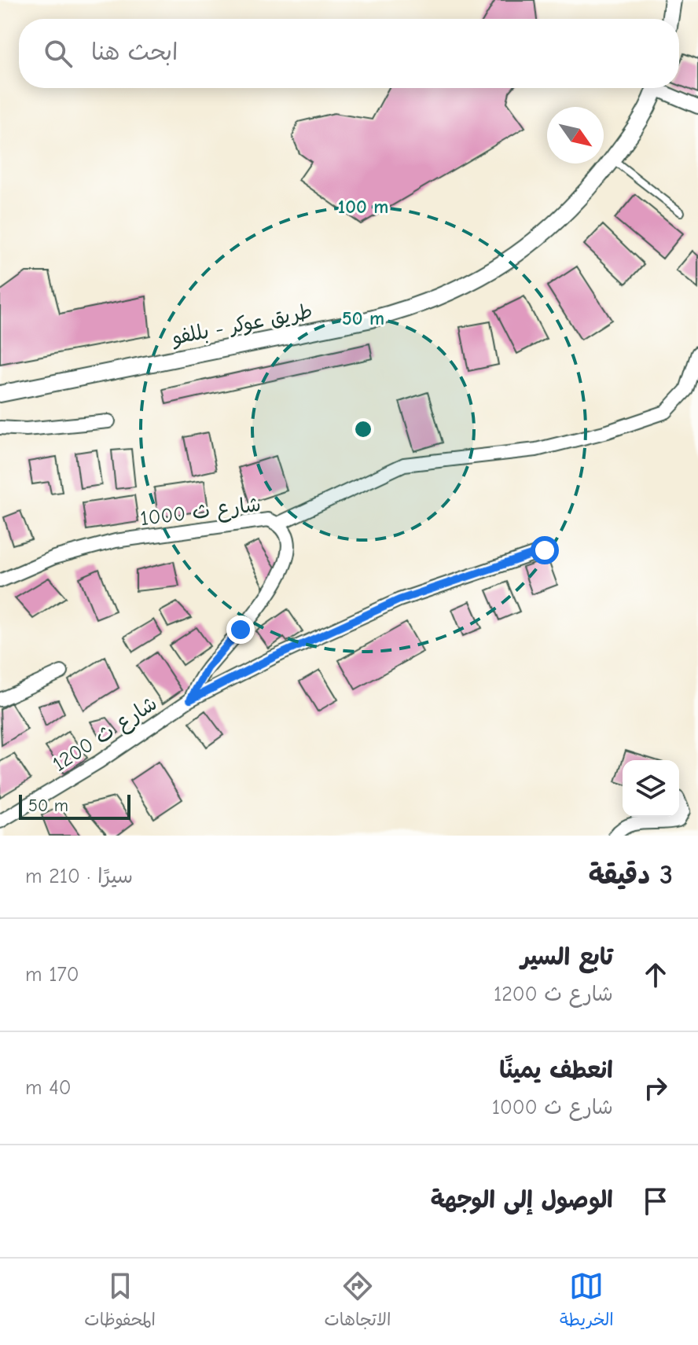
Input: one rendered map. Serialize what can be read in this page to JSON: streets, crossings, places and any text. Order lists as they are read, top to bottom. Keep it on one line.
{"streets":{"street":["طريق عوكر - بللفو","شارع ث 1000","شارع ث 1200"]},"crossings":[["شارع ث 1000","شارع ث 1200"]],"scale_bar":"50 m","north":"bottom right","page":{"search":"ابحث هنا","scale":"50 m","heading":["3 دقيقة","سيرًا · 210 m"],"list":[["تابع السير","شارع ث 1200","170 m"],["انعطف يمينًا","شارع ث 1000","40 m"],"الوصول إلى الوجهة"],"nav":["الخريطة","الاتجاهات","المحفوظات"]},"rings":["100 m","50 m"]}
